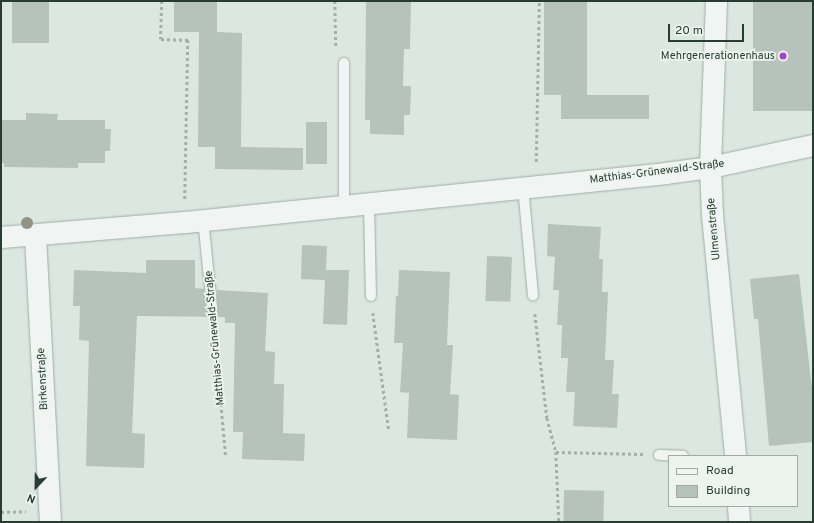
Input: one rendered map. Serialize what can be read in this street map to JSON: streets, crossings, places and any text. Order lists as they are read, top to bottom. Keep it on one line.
{"streets":{"street":["Matthias-Grünewald-Straße","Ulmenstraße","Birkenstraße"]},"crossings":[["Matthias-Grünewald-Straße","Ulmenstraße"],["Matthias-Grünewald-Straße","Birkenstraße"]],"places":["Mehrgenerationenhaus"],"legend":["Road","Building"],"scale_bar":"20 m","north":"bottom"}
